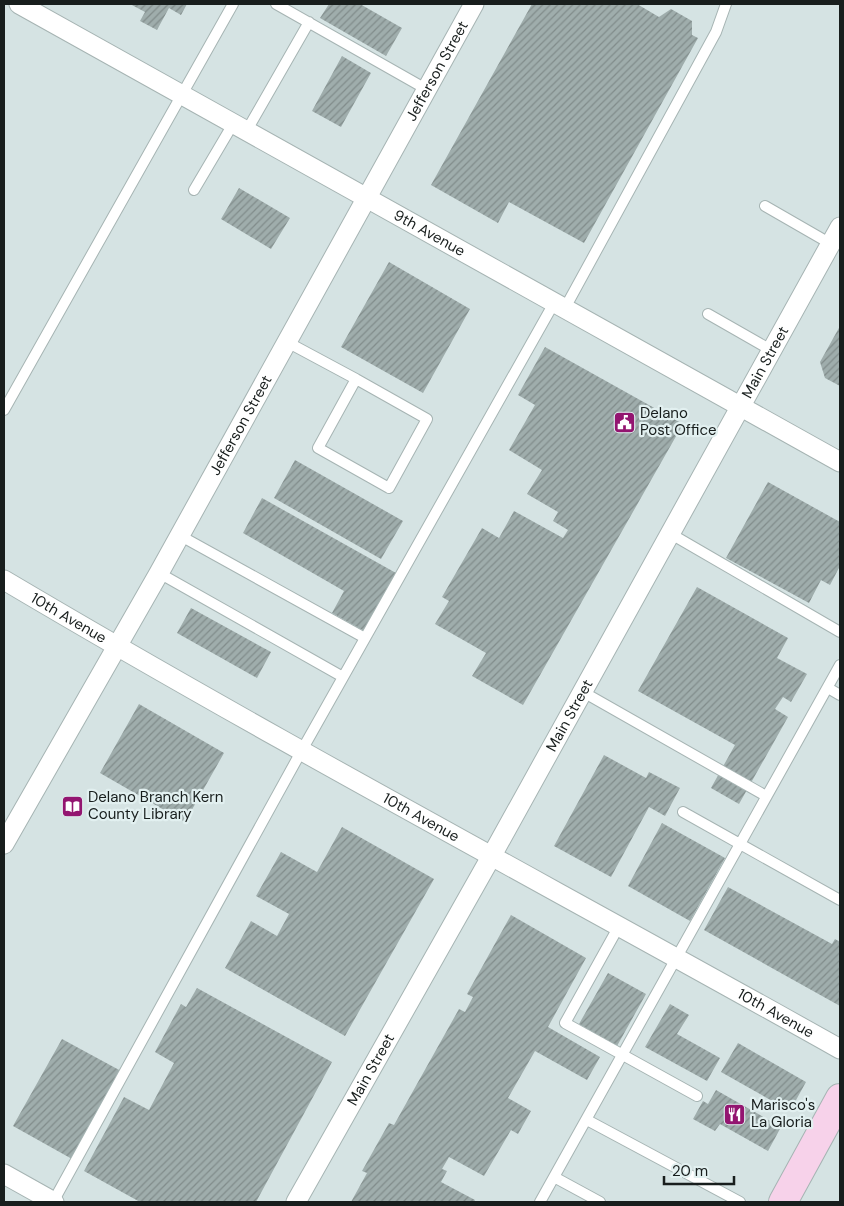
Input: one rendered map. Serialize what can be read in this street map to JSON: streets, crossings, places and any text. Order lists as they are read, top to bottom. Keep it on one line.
{"streets":{"street":["Jefferson Street","9th Avenue","Main Street","10th Avenue"]},"crossings":[["Jefferson Street","9th Avenue"],["Jefferson Street","10th Avenue"],["9th Avenue","Main Street"],["Main Street","10th Avenue"]],"places":{"public building":["Delano Post Office"],"library":["Delano Branch Kern County Library"],"restaurant":["Marisco's La Gloria"]},"scale_bar":"20 m"}
